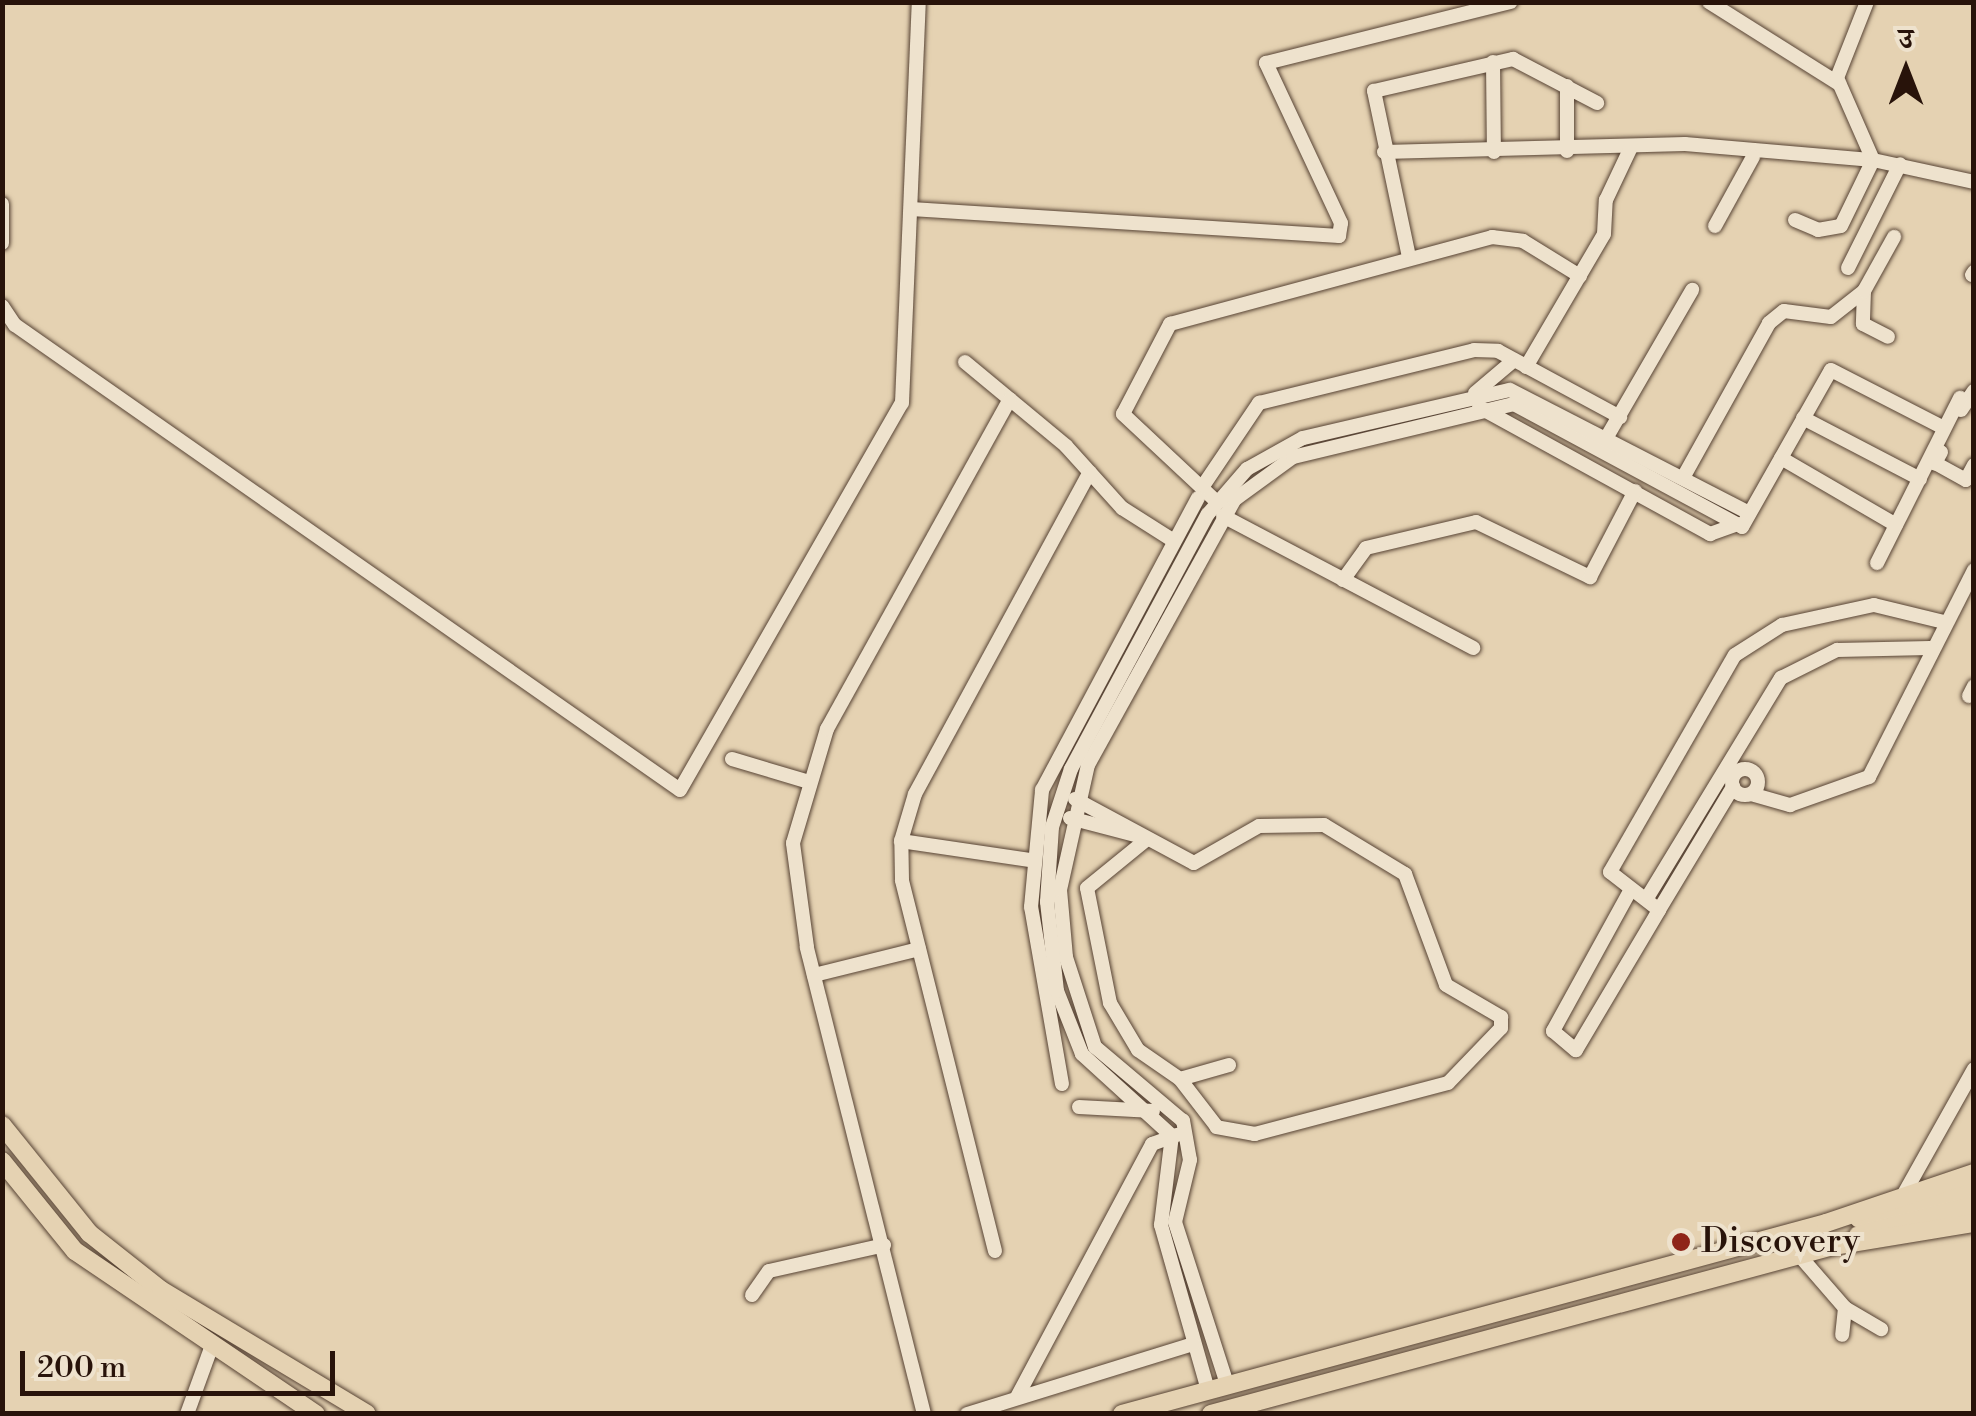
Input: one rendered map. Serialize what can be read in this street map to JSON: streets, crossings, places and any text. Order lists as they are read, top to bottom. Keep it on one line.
{"places":["Discovery"],"scale_bar":"200 m","north":"top"}
